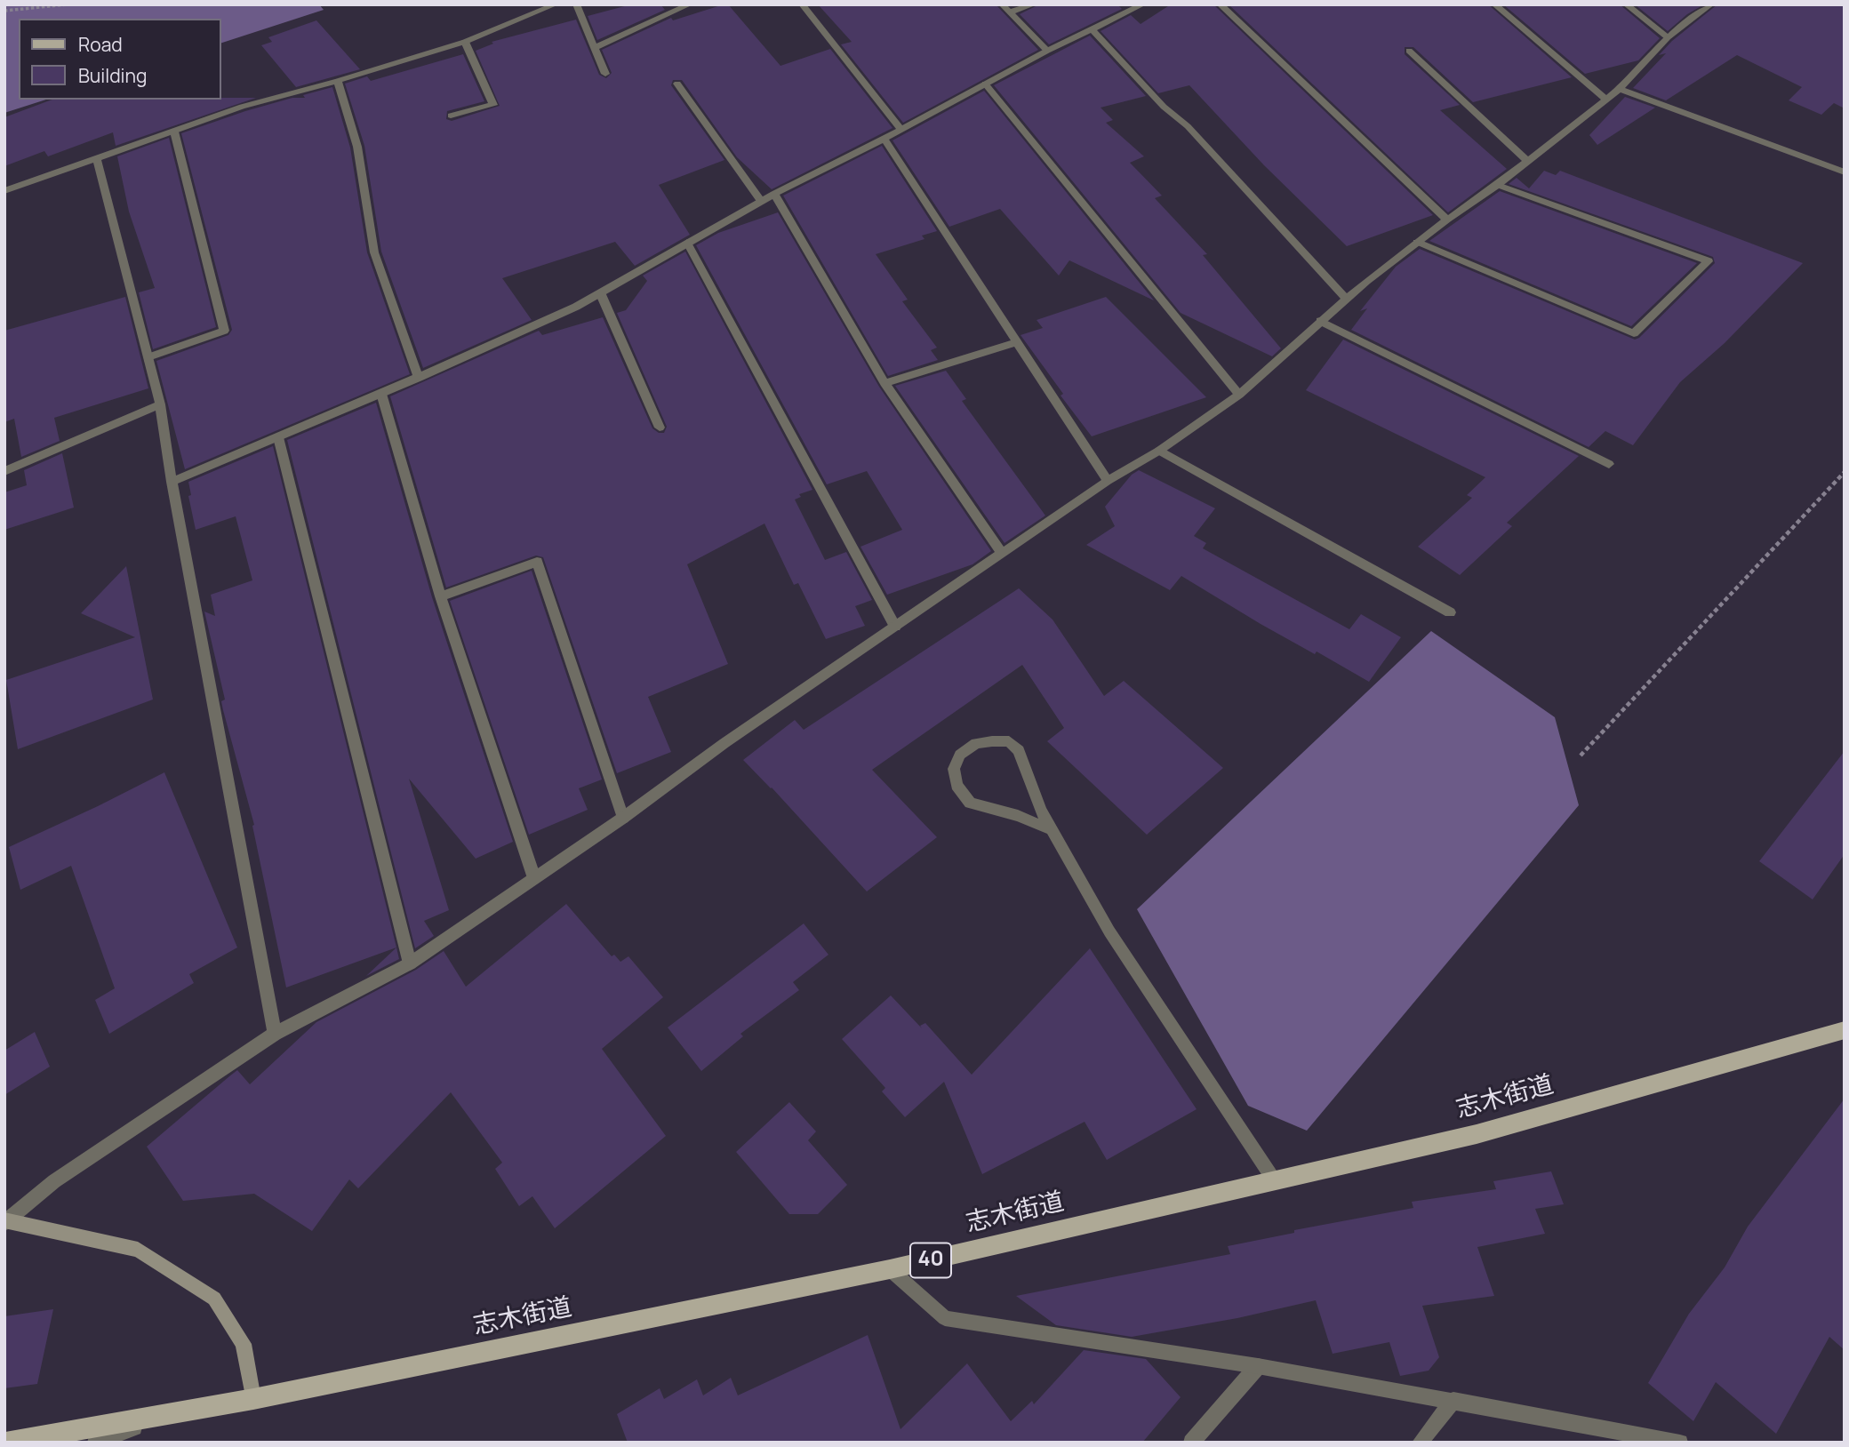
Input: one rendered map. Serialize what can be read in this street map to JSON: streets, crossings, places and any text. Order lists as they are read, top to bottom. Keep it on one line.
{"streets":{"main road":["志木街道","40"]},"legend":["Road","Building"]}
